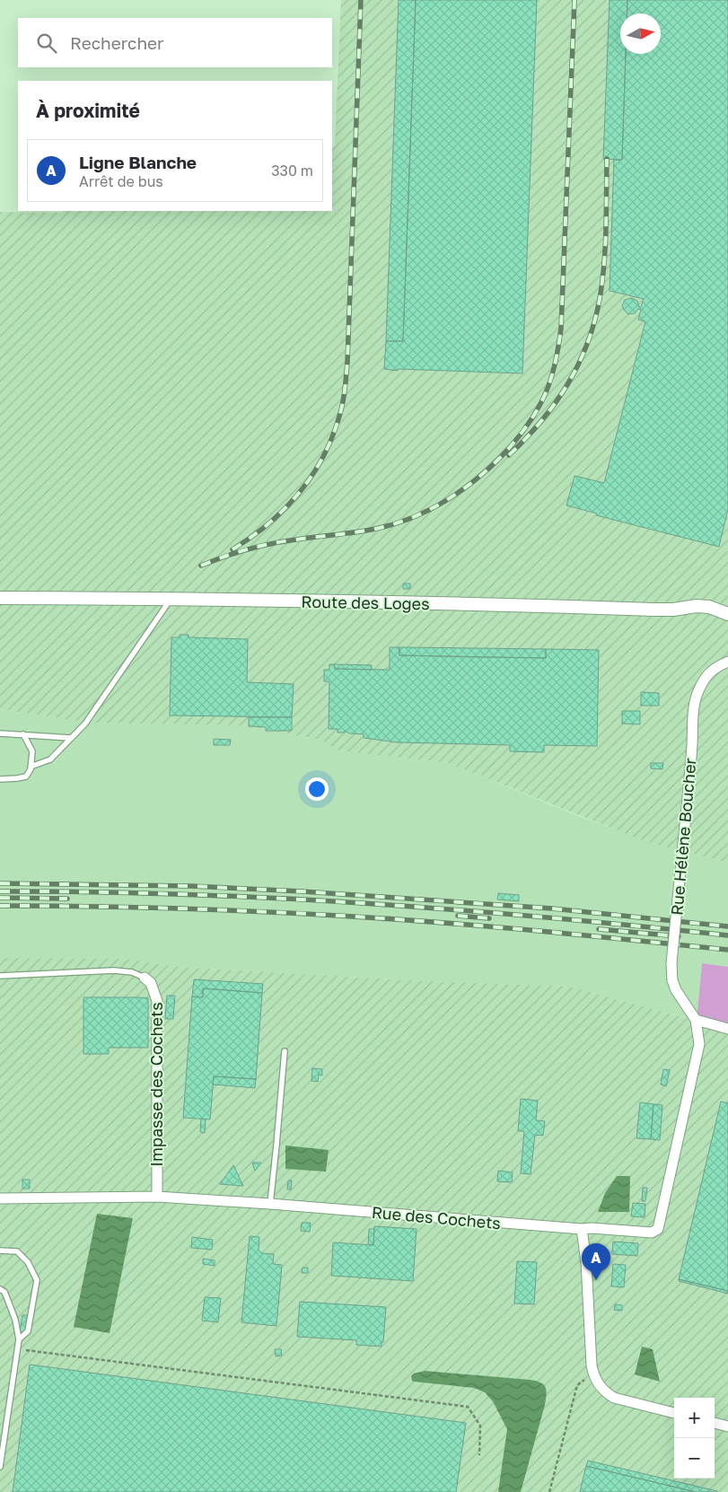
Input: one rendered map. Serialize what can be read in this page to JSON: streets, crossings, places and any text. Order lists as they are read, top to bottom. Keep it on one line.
{"streets":{"street":["Route des Loges","Rue Hélène Boucher","Impasse des Cochets","Rue des Cochets"]},"crossings":[["Rue Hélène Boucher","Rue des Cochets"],["Impasse des Cochets","Rue des Cochets"]],"north":"right","page":{"search":"Rechercher","heading":"À proximité","list":[{"mark":"A","name":"Ligne Blanche","note":"Arrêt de bus","value":"330 m"}],"pins":"A","map_buttons":["+","−"]}}
